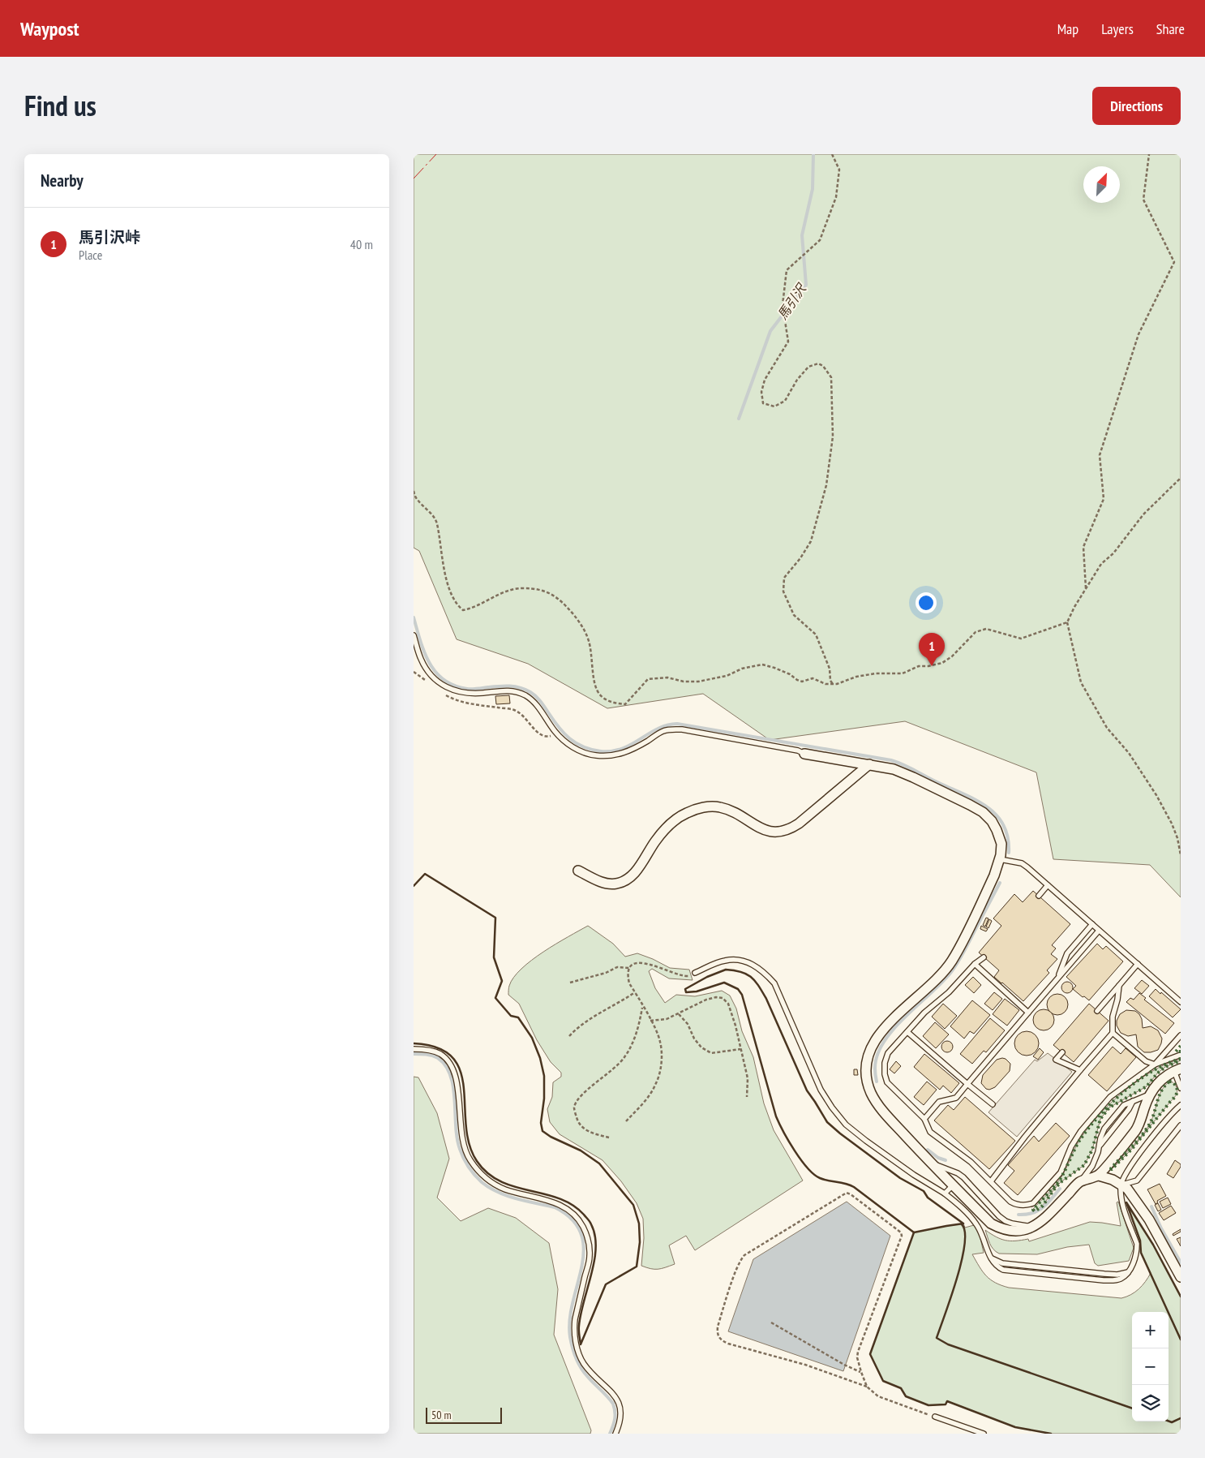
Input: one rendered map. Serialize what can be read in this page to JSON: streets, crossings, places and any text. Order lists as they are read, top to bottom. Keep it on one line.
{"water":["馬引沢"],"scale_bar":"50 m","north":"top right","page":{"header":"Waypost","nav":["Map","Layers","Share"],"title":"Find us","buttons":"Directions","heading":"Nearby","list":[{"mark":"1","name":"馬引沢峠","note":"Place","value":"40 m"}],"pins":"1","map_buttons":["+","−"],"scale":"50 m"}}
